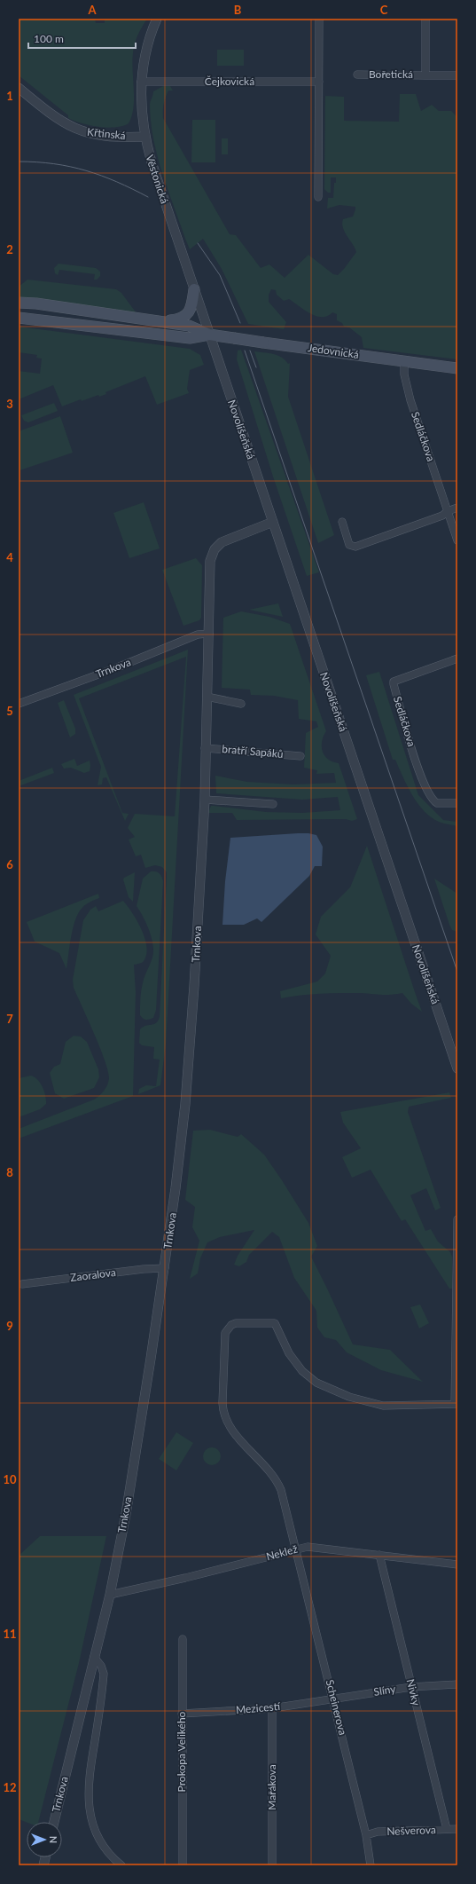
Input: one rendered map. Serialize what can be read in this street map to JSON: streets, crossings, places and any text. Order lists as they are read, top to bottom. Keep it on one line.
{"streets":{"main road":["Jedovnická"],"street":["Bořetická","Čejkovická","Křtinská","Věstonická","Novolíšeňská","Sedláčkova","Trnkova","bratří Sapáků","Zaoralova","Neklež","Slíny","Nivky","Scheinerova","Mezicestí","Prokopa Velikého","Mařákova","Nešverova"]},"crossings":[["Čejkovická","Věstonická"],["Křtinská","Věstonická"],["Věstonická","Jedovnická"],["Věstonická","Novolíšeňská"],["Jedovnická","Novolíšeňská"],["Jedovnická","Sedláčkova"],["Novolíšeňská","Trnkova"],["Trnkova","bratří Sapáků"],["Trnkova","Zaoralova"],["Trnkova","Neklež"],["Neklež","Nivky"],["Neklež","Scheinerova"],["Slíny","Nivky"],["Slíny","Scheinerova"],["Slíny","Mezicestí"],["Nivky","Nešverova"],["Scheinerova","Mezicestí"],["Scheinerova","Nešverova"],["Mezicestí","Prokopa Velikého"],["Mezicestí","Mařákova"]],"scale_bar":"100 m","north":"right","grid":{"columns":["A","B","C"],"rows":["1","2","3","4","5","6","7","8","9","10","11","12"]}}
